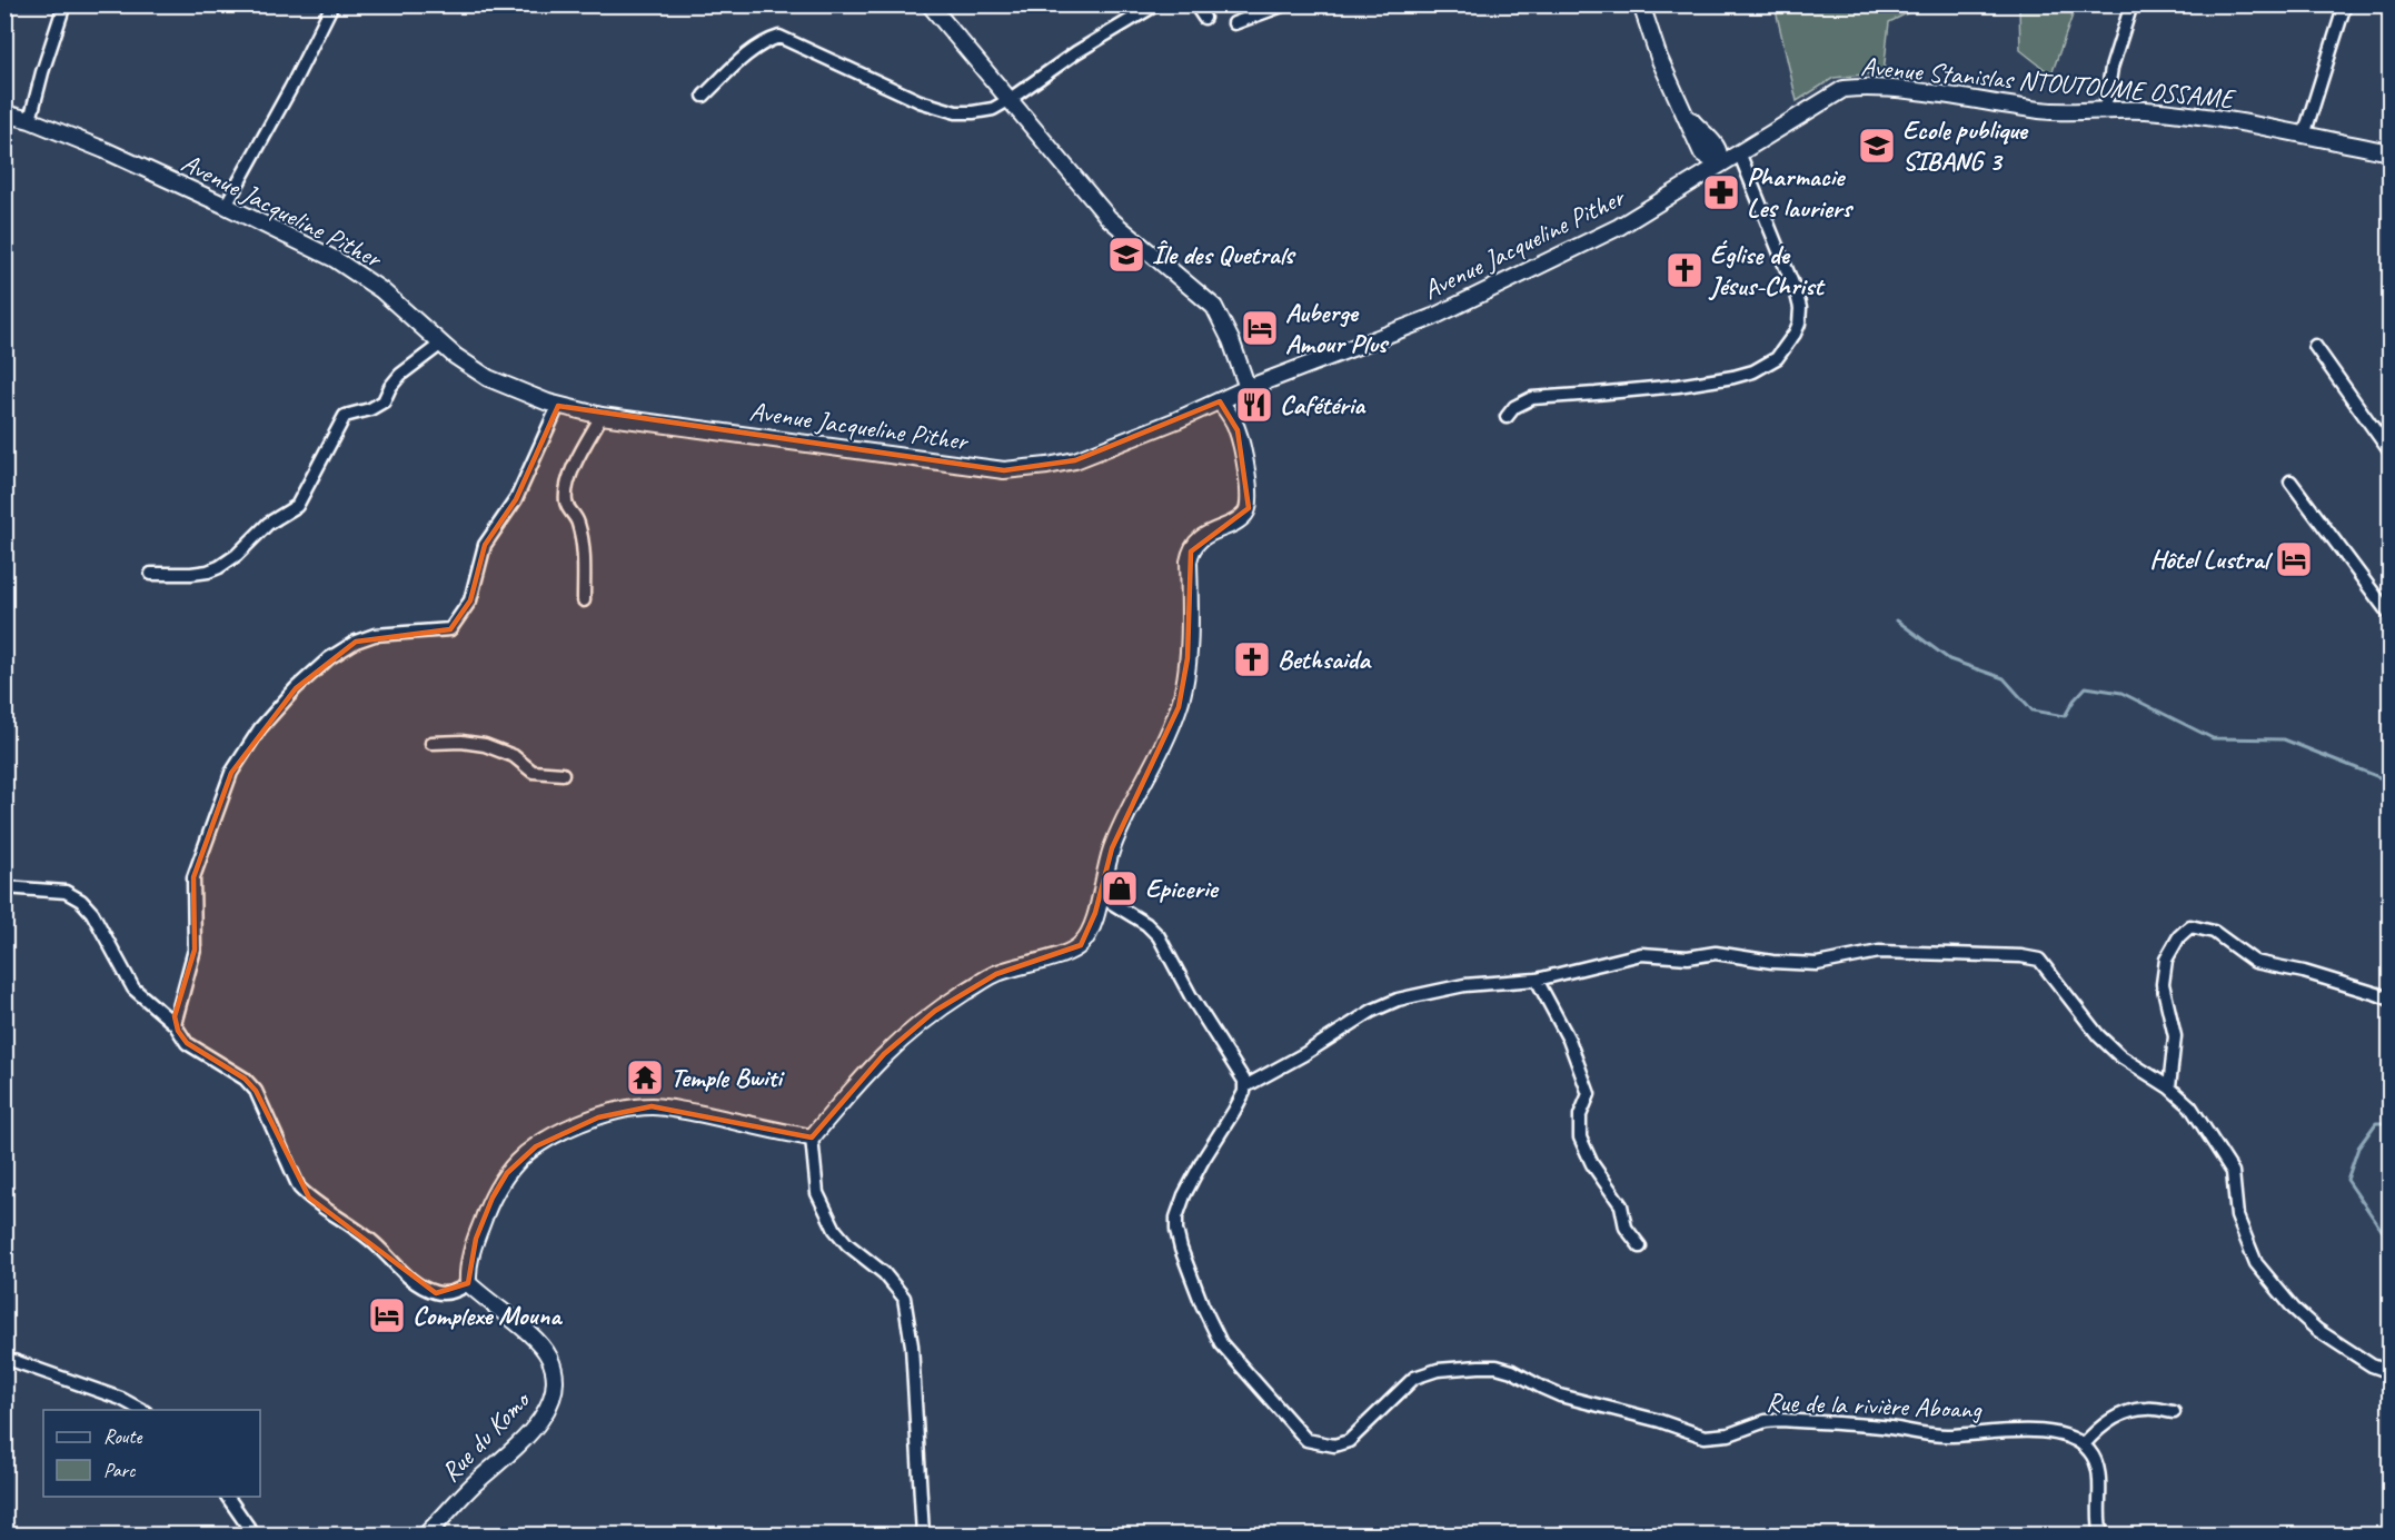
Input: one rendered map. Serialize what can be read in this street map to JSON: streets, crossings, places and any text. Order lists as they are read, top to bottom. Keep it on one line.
{"streets":{"street":["Avenue Stanislas NTOUTOUME OSSAME","Avenue Jacqueline Pither","Rue de la rivière Aboang","Rue du Komo"]},"crossings":[["Avenue Stanislas NTOUTOUME OSSAME","Avenue Jacqueline Pither"]],"places":{"school or university":["Ecole publique SIBANG 3","Île des Quetrals"],"pharmacy":["Pharmacie Les lauriers"],"church":["Église de Jésus-Christ","Bethsaida"],"hotel":["Auberge Amour Plus","Hôtel Lustral","Complexe Mouna"],"restaurant":["Cafétéria"],"shop":["Epicerie"],"temple":["Temple Bwiti"]},"legend":["Route","Parc"]}
